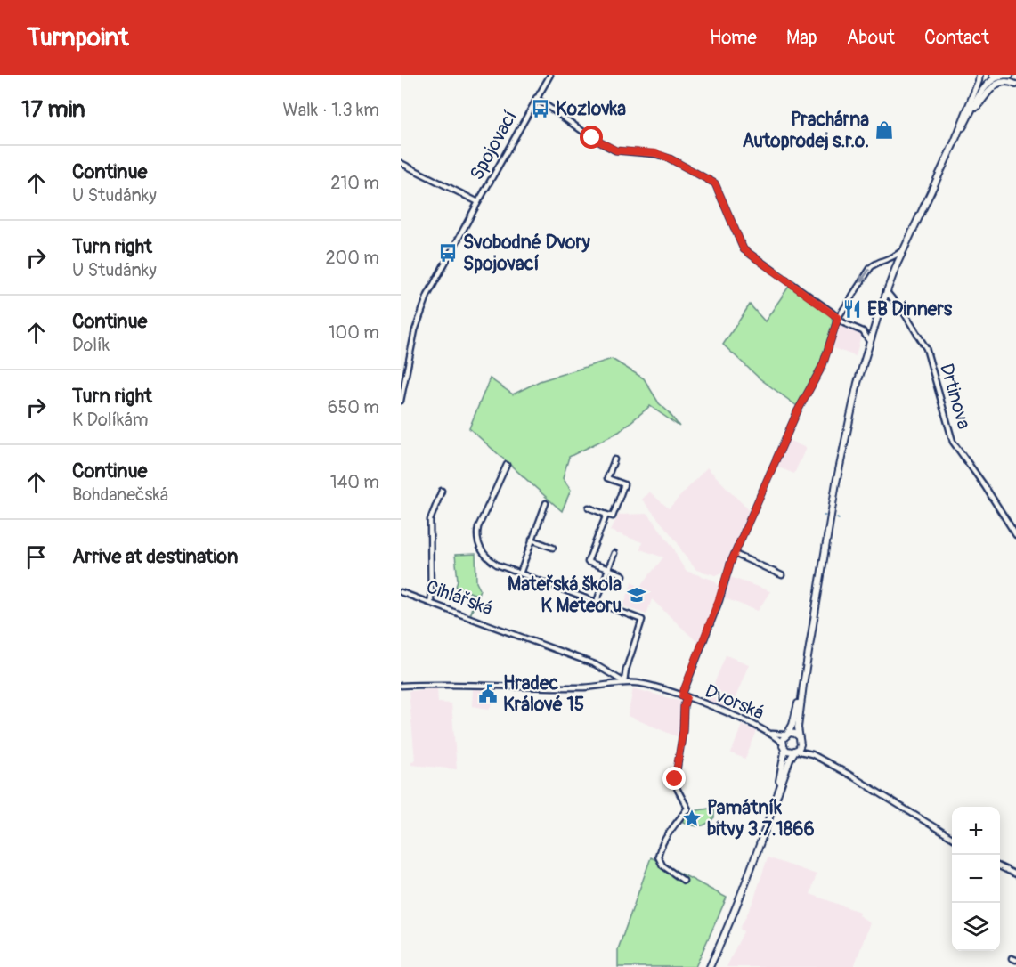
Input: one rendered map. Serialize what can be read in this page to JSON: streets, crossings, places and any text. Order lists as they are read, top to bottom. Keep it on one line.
{"streets":{"main road":["Dvorská"],"street":["Spojovací","Drtinova","Cihlářská"]},"crossings":[["Cihlářská","Dvorská"]],"places":{"bus stop":["Kozlovka","Svobodné Dvory Spojovací"],"shop":["Prachárna Autoprodej s.r.o."],"restaurant":["EB Dinners"],"school or university":["Mateřská škola K Meteoru"],"public building":["Hradec Králové 15"],"place":["Památník bitvy 3.7.1866"]},"page":{"header":"Turnpoint","nav":["Home","Map","About","Contact"],"heading":["17 min","Walk · 1.3 km"],"list":[["Continue","U Studánky","210 m"],["Turn right","U Studánky","200 m"],["Continue","Dolík","100 m"],["Turn right","K Dolíkám","650 m"],["Continue","Bohdanečská","140 m"],"Arrive at destination"],"map_buttons":["+","−"]}}
